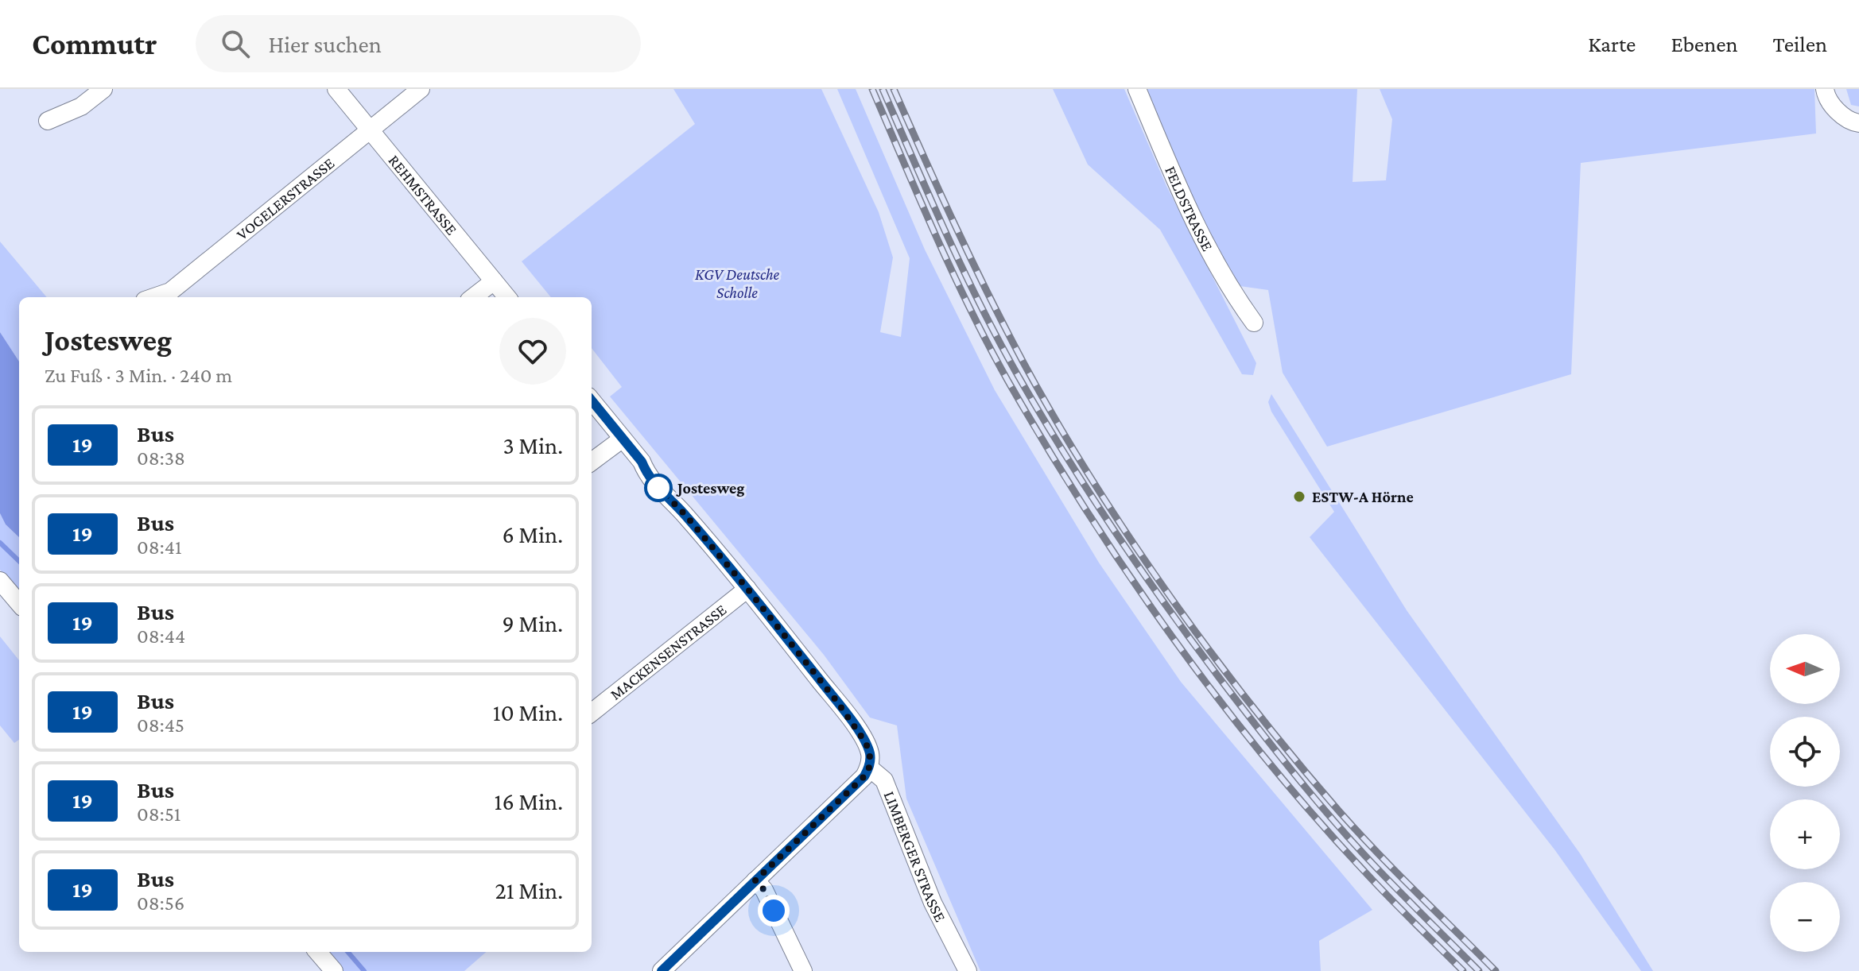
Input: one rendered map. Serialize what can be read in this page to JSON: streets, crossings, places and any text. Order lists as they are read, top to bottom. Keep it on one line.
{"streets":{"street":["REHMSTRASSE","VOGELERSTRASSE","FELDSTRASSE","MACKENSENSTRASSE","LIMBERGER STRASSE"]},"crossings":[["REHMSTRASSE","VOGELERSTRASSE"]],"parks":["KGV Deutsche Scholle"],"places":["Jostesweg","ESTW-A Hörne"],"lines":["bus line 19"],"north":"left","page":{"header":"Commutr","search":"Hier suchen","nav":["Karte","Ebenen","Teilen"],"heading":["Jostesweg","Zu Fuß · 3 Min. · 240 m"],"list":[{"mark":"19","name":"Bus","note":"08:38","value":"3 Min."},{"mark":"19","name":"Bus","note":"08:41","value":"6 Min."},{"mark":"19","name":"Bus","note":"08:44","value":"9 Min."},{"mark":"19","name":"Bus","note":"08:45","value":"10 Min."},{"mark":"19","name":"Bus","note":"08:51","value":"16 Min."},{"mark":"19","name":"Bus","note":"08:56","value":"21 Min."}],"map_buttons":["+","−"]}}
